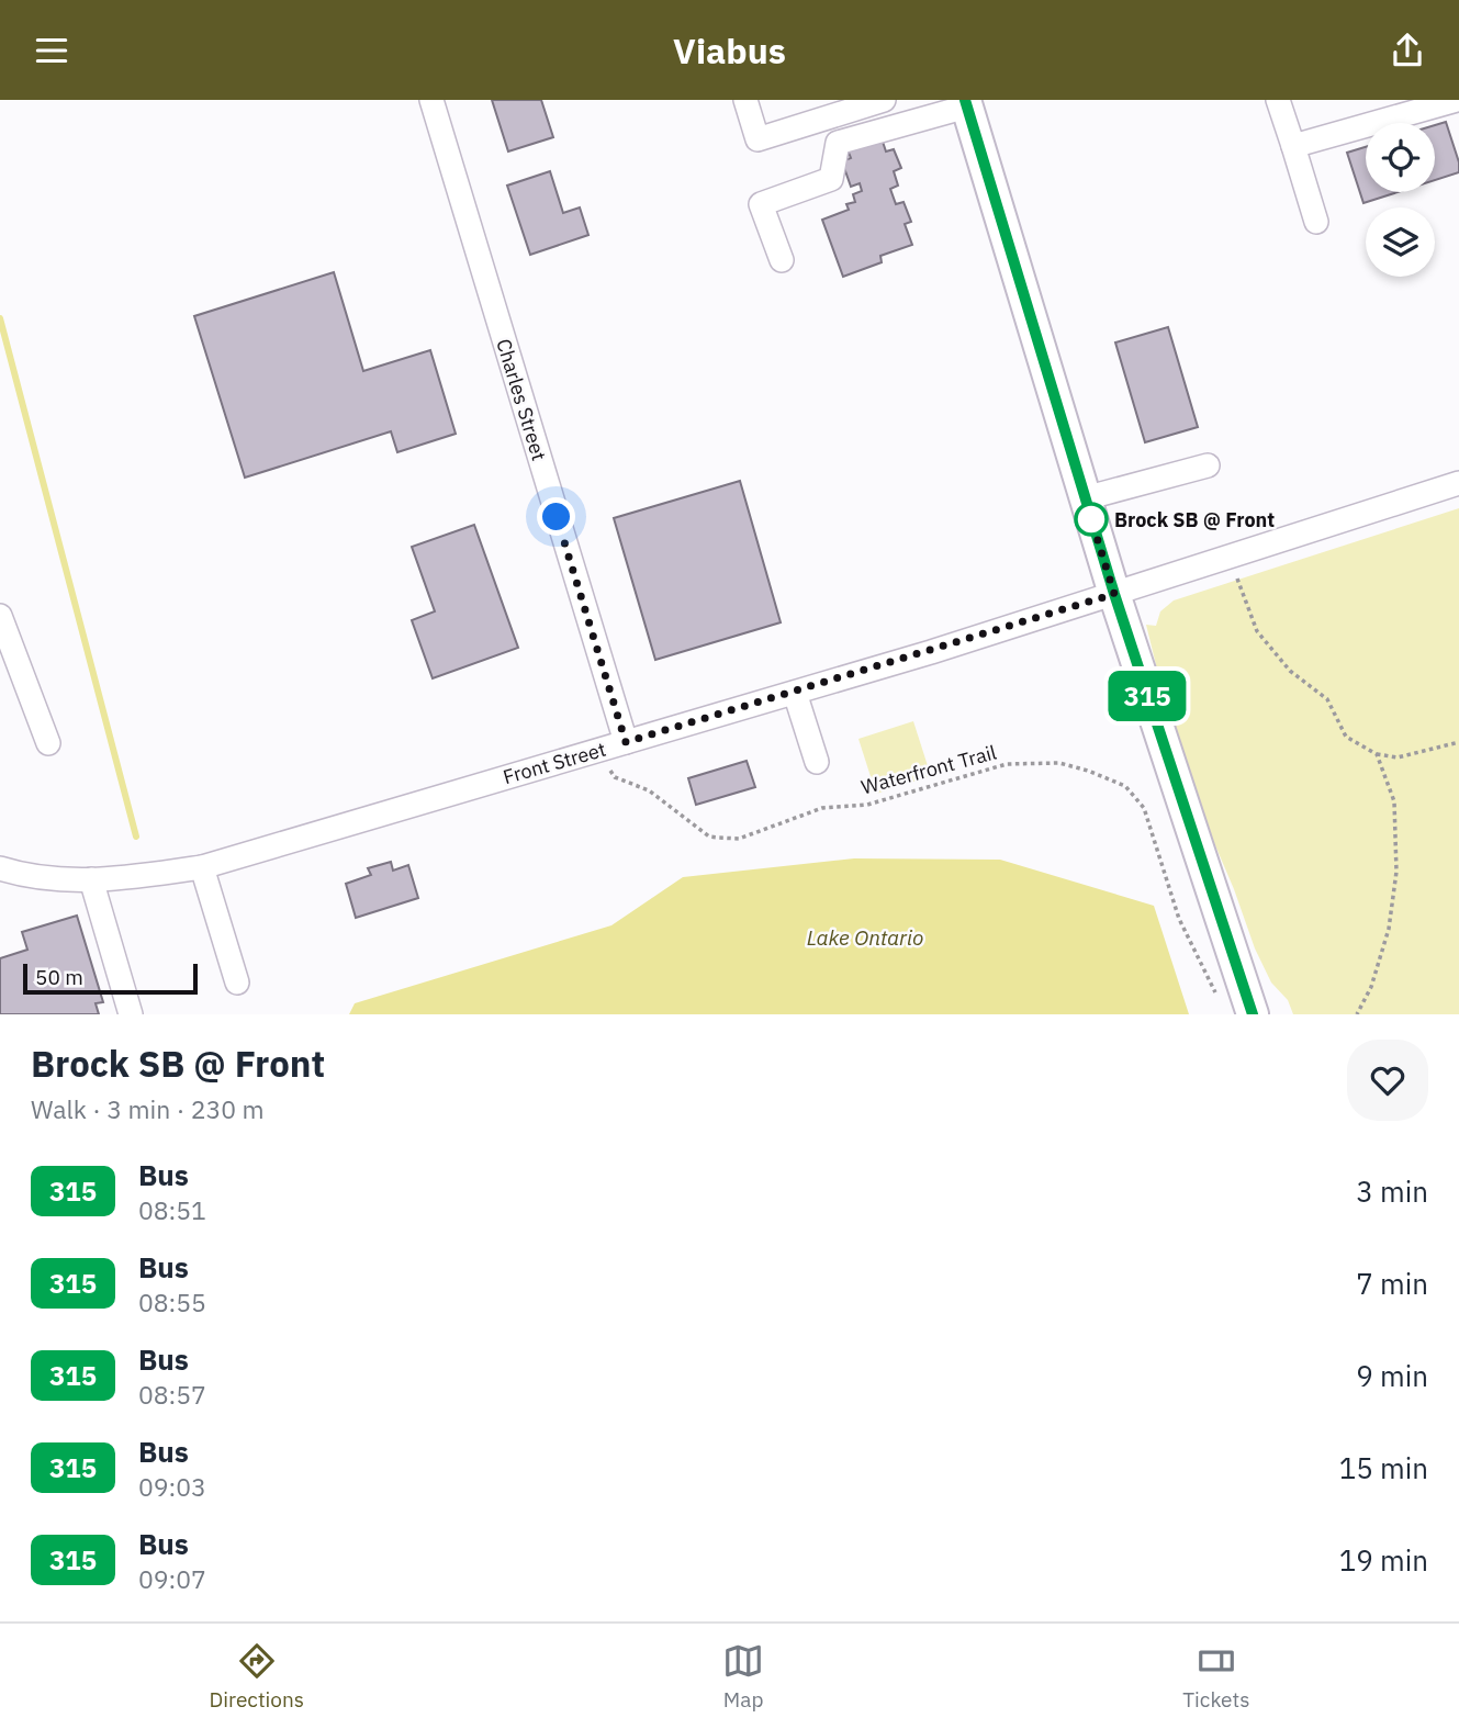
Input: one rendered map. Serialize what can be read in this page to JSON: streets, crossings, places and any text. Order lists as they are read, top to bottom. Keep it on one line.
{"streets":{"street":["Charles Street","Front Street"],"path":["Waterfront Trail"]},"crossings":[["Charles Street","Front Street"]],"water":["Lake Ontario"],"places":["Brock SB @ Front"],"lines":["bus line 315"],"scale_bar":"50 m","page":{"header":"Viabus","on_map":"315","scale":"50 m","heading":["Brock SB @ Front","Walk · 3 min · 230 m"],"list":[{"mark":"315","name":"Bus","note":"08:51","value":"3 min"},{"mark":"315","name":"Bus","note":"08:55","value":"7 min"},{"mark":"315","name":"Bus","note":"08:57","value":"9 min"},{"mark":"315","name":"Bus","note":"09:03","value":"15 min"},{"mark":"315","name":"Bus","note":"09:07","value":"19 min"}],"tabs":["Directions","Map","Tickets"]}}
